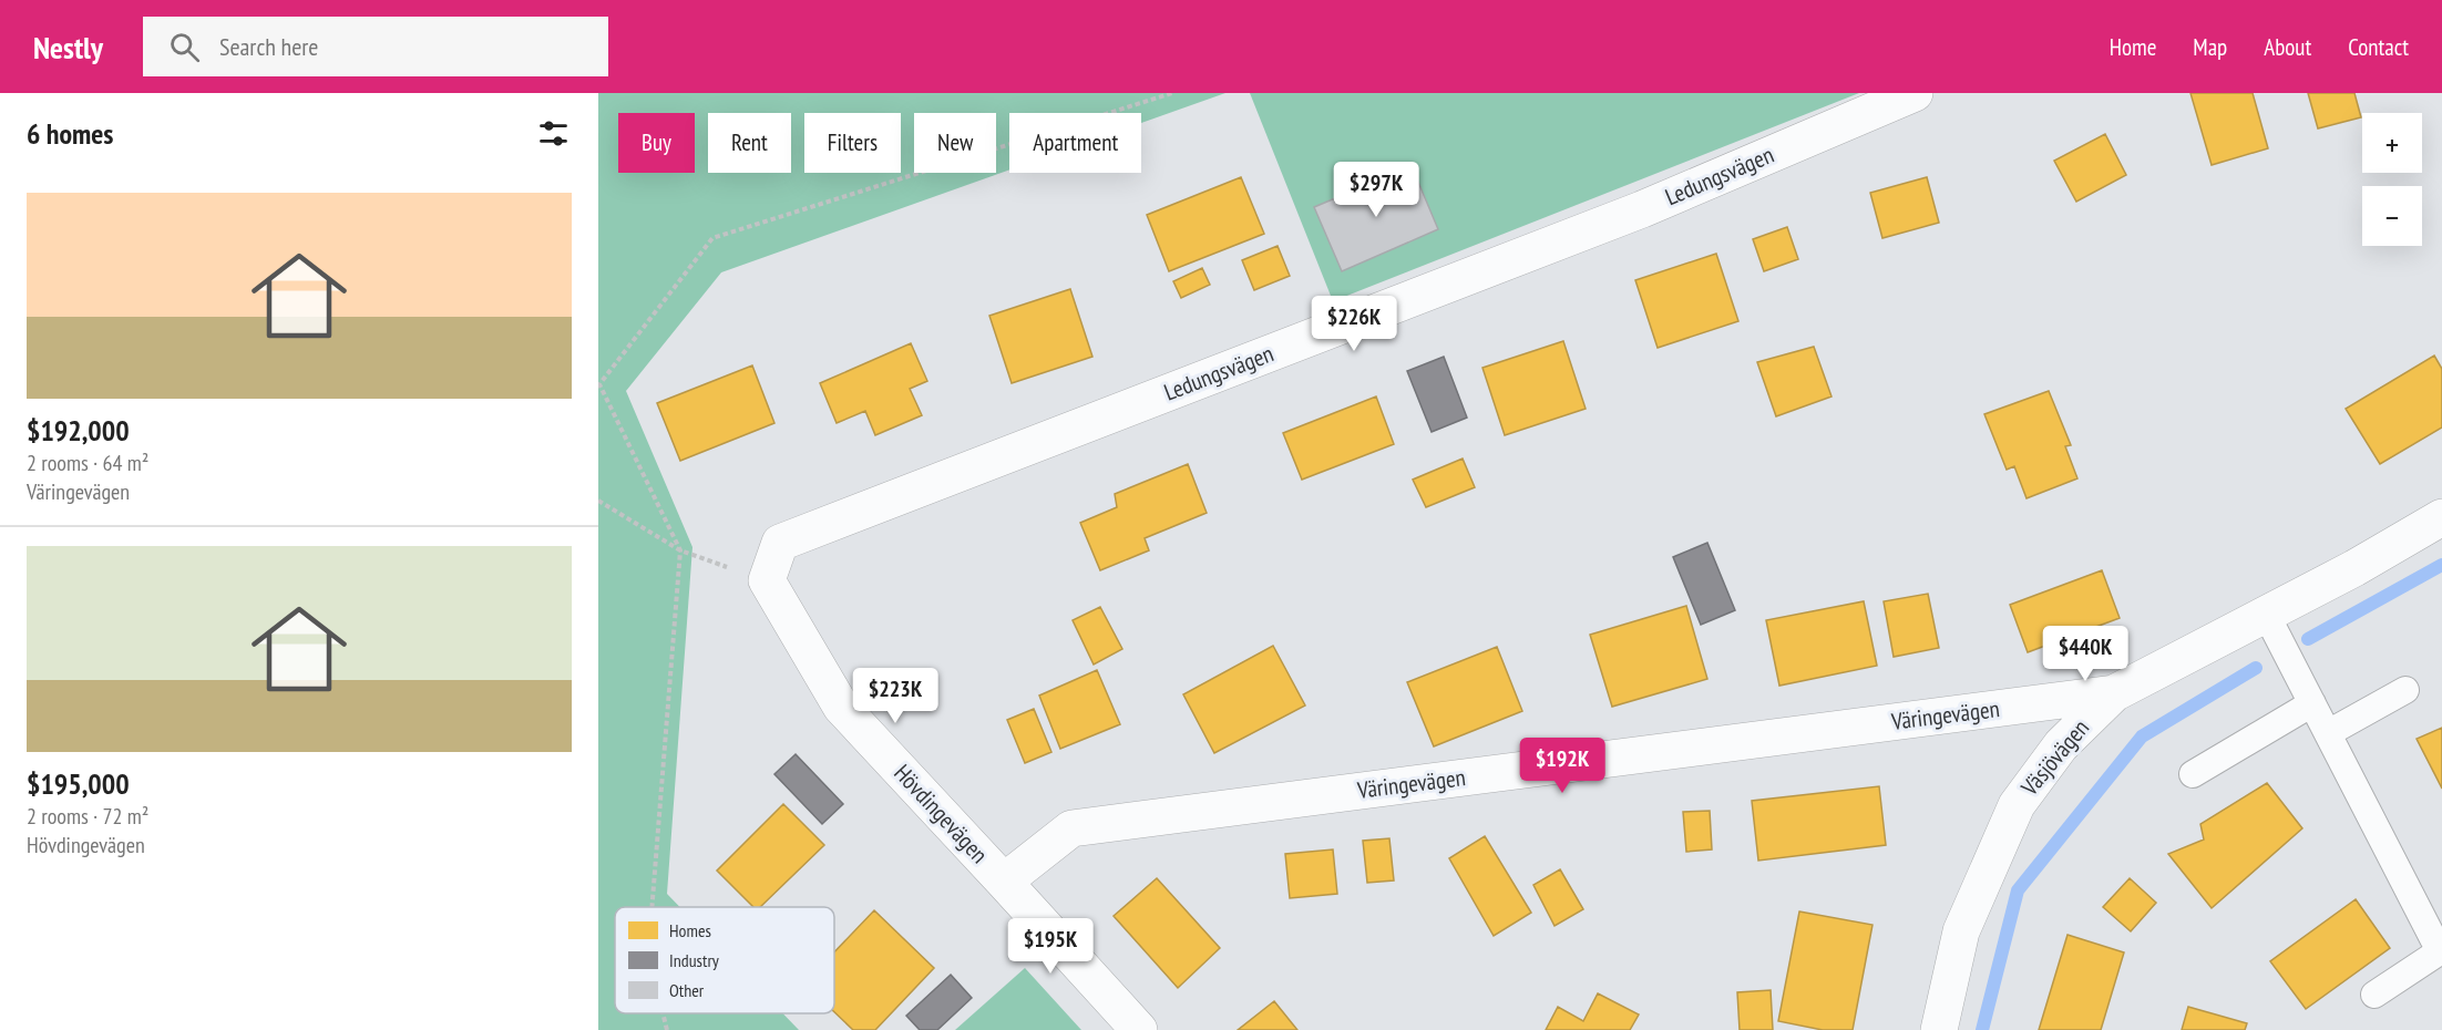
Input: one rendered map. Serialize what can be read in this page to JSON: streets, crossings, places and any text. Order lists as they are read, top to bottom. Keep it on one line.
{"streets":{"street":["Ledungsvägen","Väringevägen","Väsjövägen","Hövdingevägen"]},"crossings":[["Ledungsvägen","Hövdingevägen"],["Väringevägen","Väsjövägen"],["Väringevägen","Hövdingevägen"]],"legend":["Homes","Industry","Other"],"page":{"header":"Nestly","search":"Search here","nav":["Home","Map","About","Contact"],"heading":"6 homes","map_buttons":["+","−"],"chip":["Buy","Rent","Filters","New","Apartment"],"price":["$297K","$226K","$440K","$223K","$192K","$195K"],"list":[{"name":"$192,000","note":"2 rooms · 64 m² · Väringevägen"},{"name":"$195,000","note":"2 rooms · 72 m² · Hövdingevägen"}]}}
